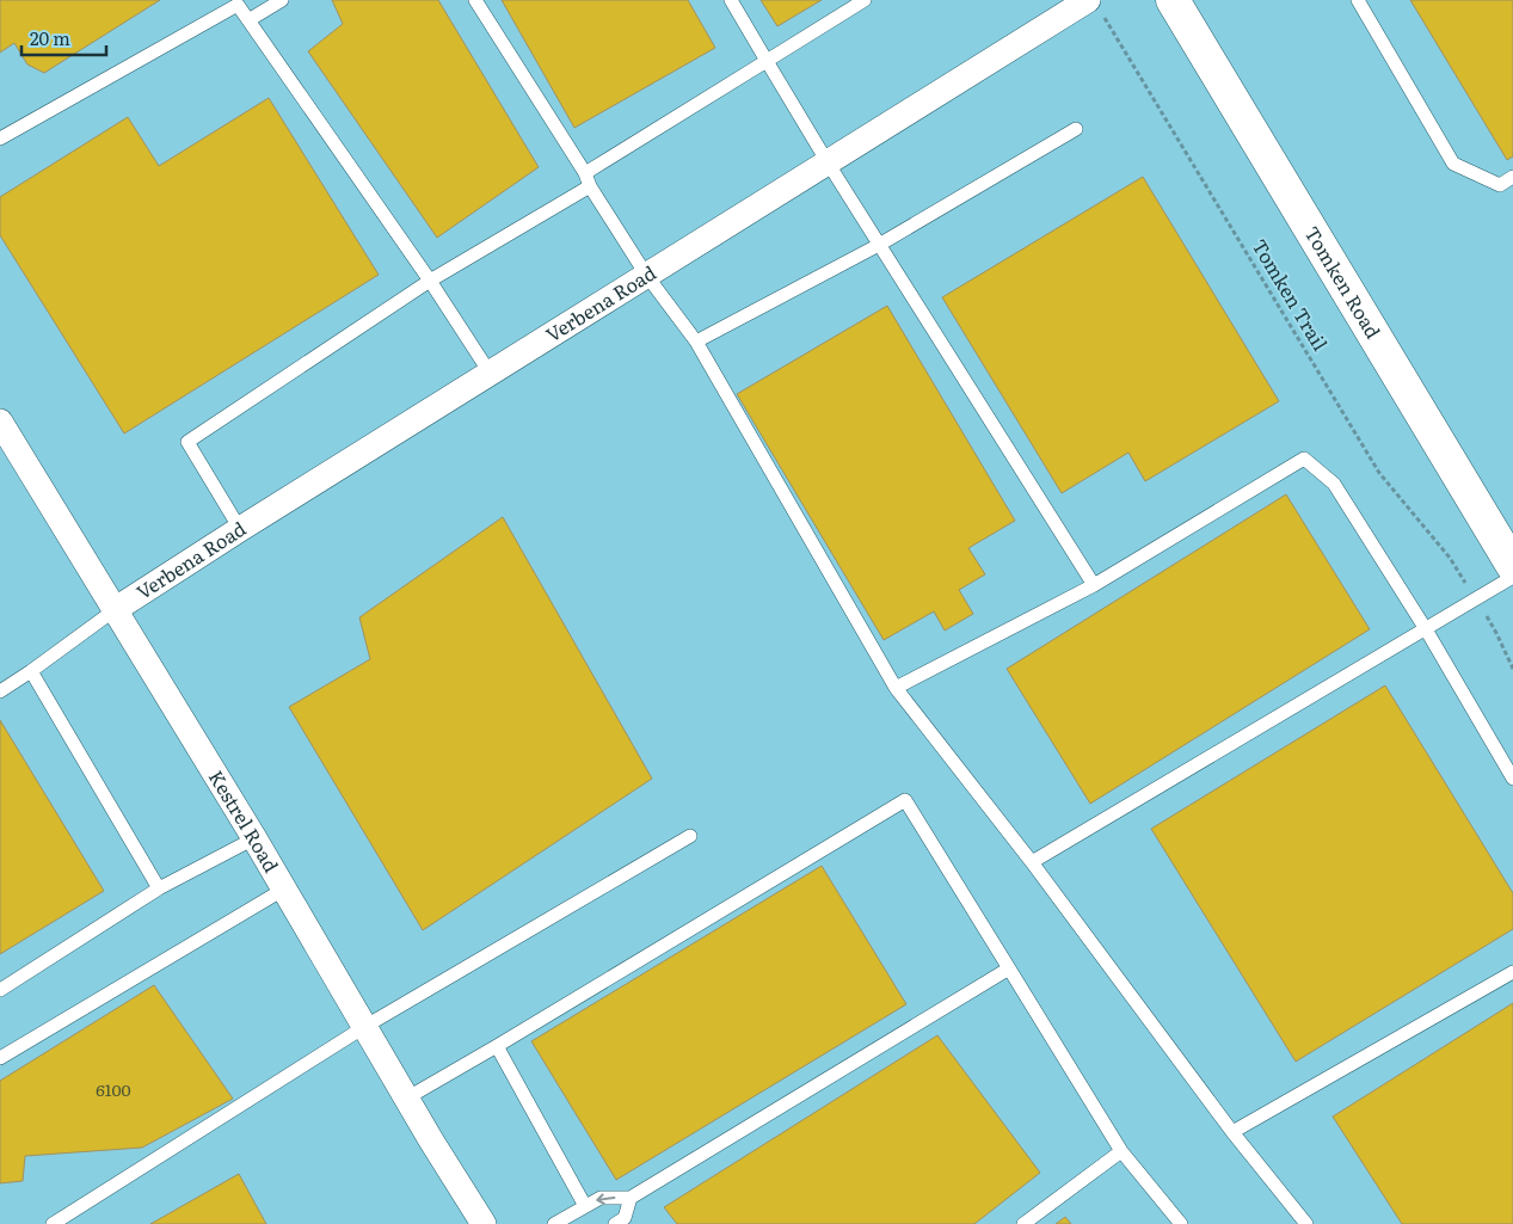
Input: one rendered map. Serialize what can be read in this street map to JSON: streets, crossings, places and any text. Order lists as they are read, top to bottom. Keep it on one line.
{"streets":{"main road":["Tomken Road"],"street":["Verbena Road","Kestrel Road"],"path":["Tomken Trail"]},"crossings":[["Verbena Road","Kestrel Road"]],"house_numbers":["6100"],"scale_bar":"20 m"}
